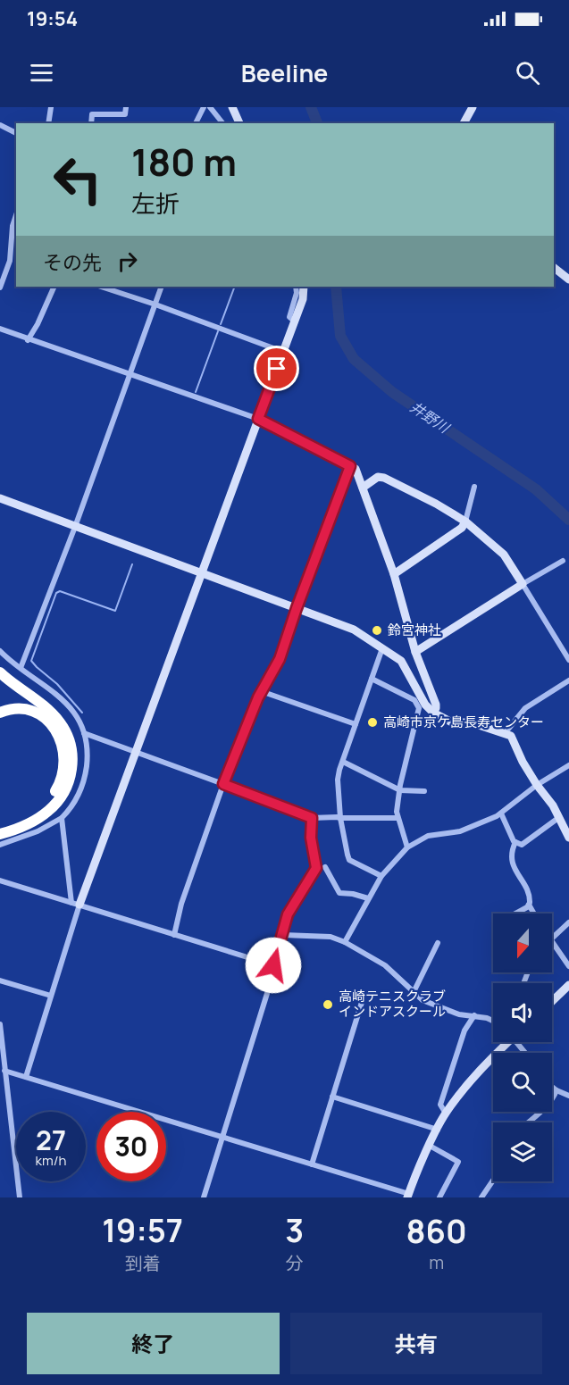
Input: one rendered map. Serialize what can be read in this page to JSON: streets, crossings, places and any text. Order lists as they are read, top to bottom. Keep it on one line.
{"water":["井野川"],"places":["鈴宮神社","高崎市京ケ島長寿センター","高崎テニスクラブ インドアスクール"],"north":"bottom","page":{"status":"19:54","header":"Beeline","turn":["180 m","左折"],"then":"その先","speed":"27 km/h","limit":"30","eta":["19:57","到着","3","分","860","m"],"buttons":["終了","共有"]}}
